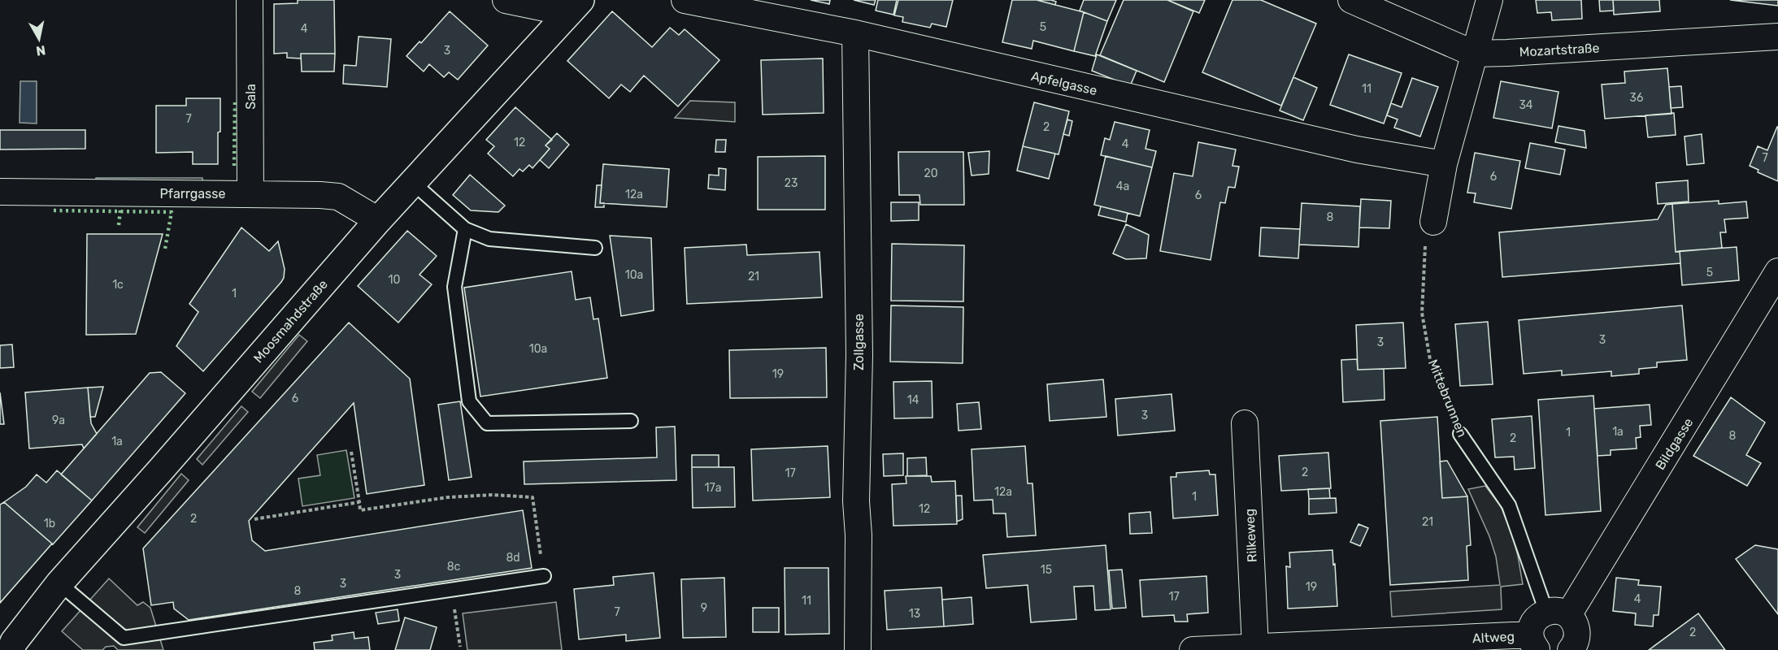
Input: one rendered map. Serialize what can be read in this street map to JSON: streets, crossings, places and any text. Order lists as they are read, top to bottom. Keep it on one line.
{"streets":{"street":["Mozartstraße","Apfelgasse","Sala","Pfarrgasse","Moosmahdstraße","Zollgasse","Bildgasse","Rilkeweg","Altweg"],"lane":["Mittebrunnen"]},"crossings":[["Apfelgasse","Zollgasse"],["Sala","Pfarrgasse"],["Pfarrgasse","Moosmahdstraße"],["Mittebrunnen","Bildgasse"],["Bildgasse","Altweg"],["Rilkeweg","Altweg"]],"house_numbers":["5","4","3","11","36","34","7","2","12","4","7","20","6","23","4a","12a","6","8","5","10a","21","10","1c","1","3","3","10a","19","6","14","3","9a","1a","1","8","2","1a","2","17","17a","12a","1","12","2","21","1b","8d","8c","15","3","3","19","8","17","4","11","9","7","13","2"],"north":"bottom"}
